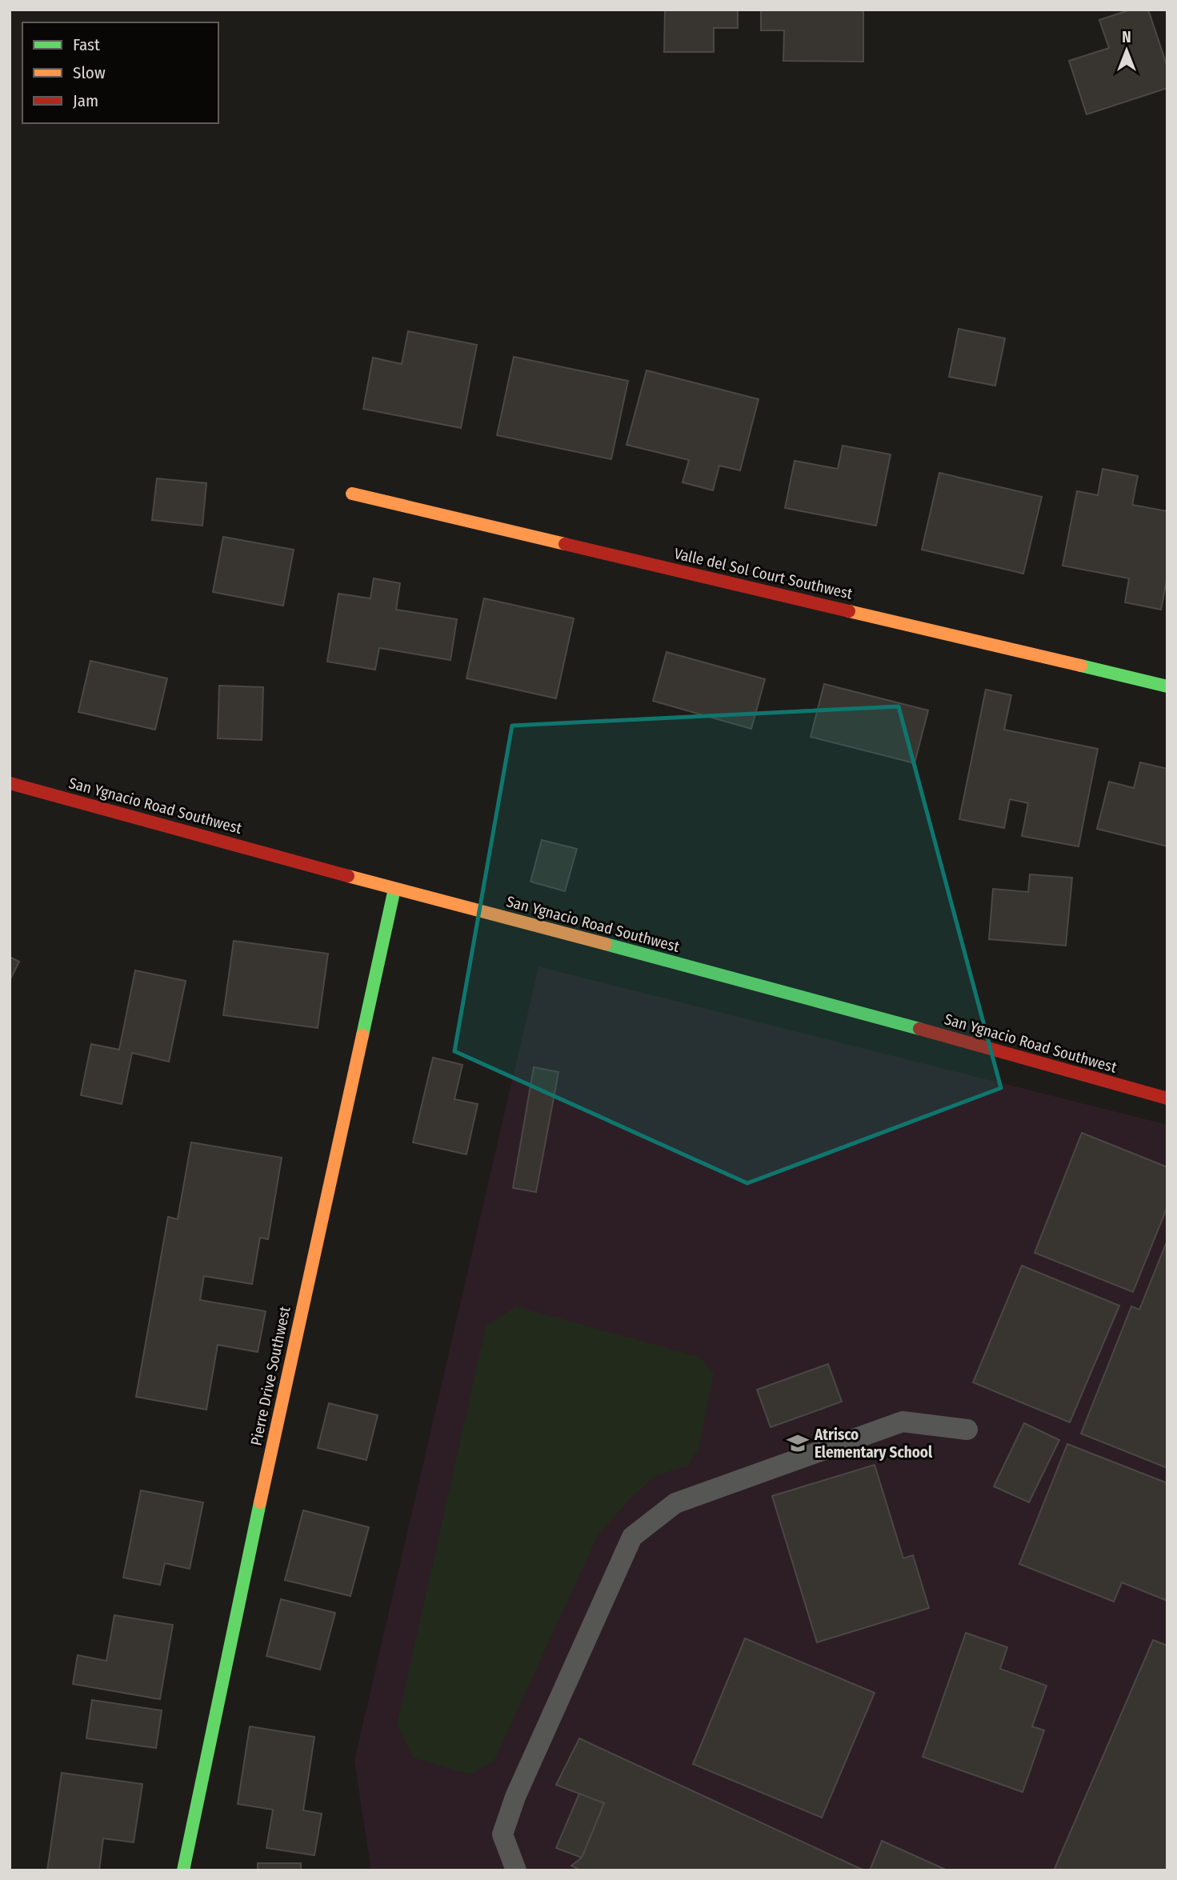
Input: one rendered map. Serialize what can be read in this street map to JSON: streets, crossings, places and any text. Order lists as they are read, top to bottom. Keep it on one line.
{"streets":{"street":["Valle del Sol Court Southwest","San Ygnacio Road Southwest","Pierre Drive Southwest"]},"crossings":[["San Ygnacio Road Southwest","Pierre Drive Southwest"]],"places":{"school or university":["Atrisco Elementary School"]},"legend":["Fast","Slow","Jam"],"north":"top"}
